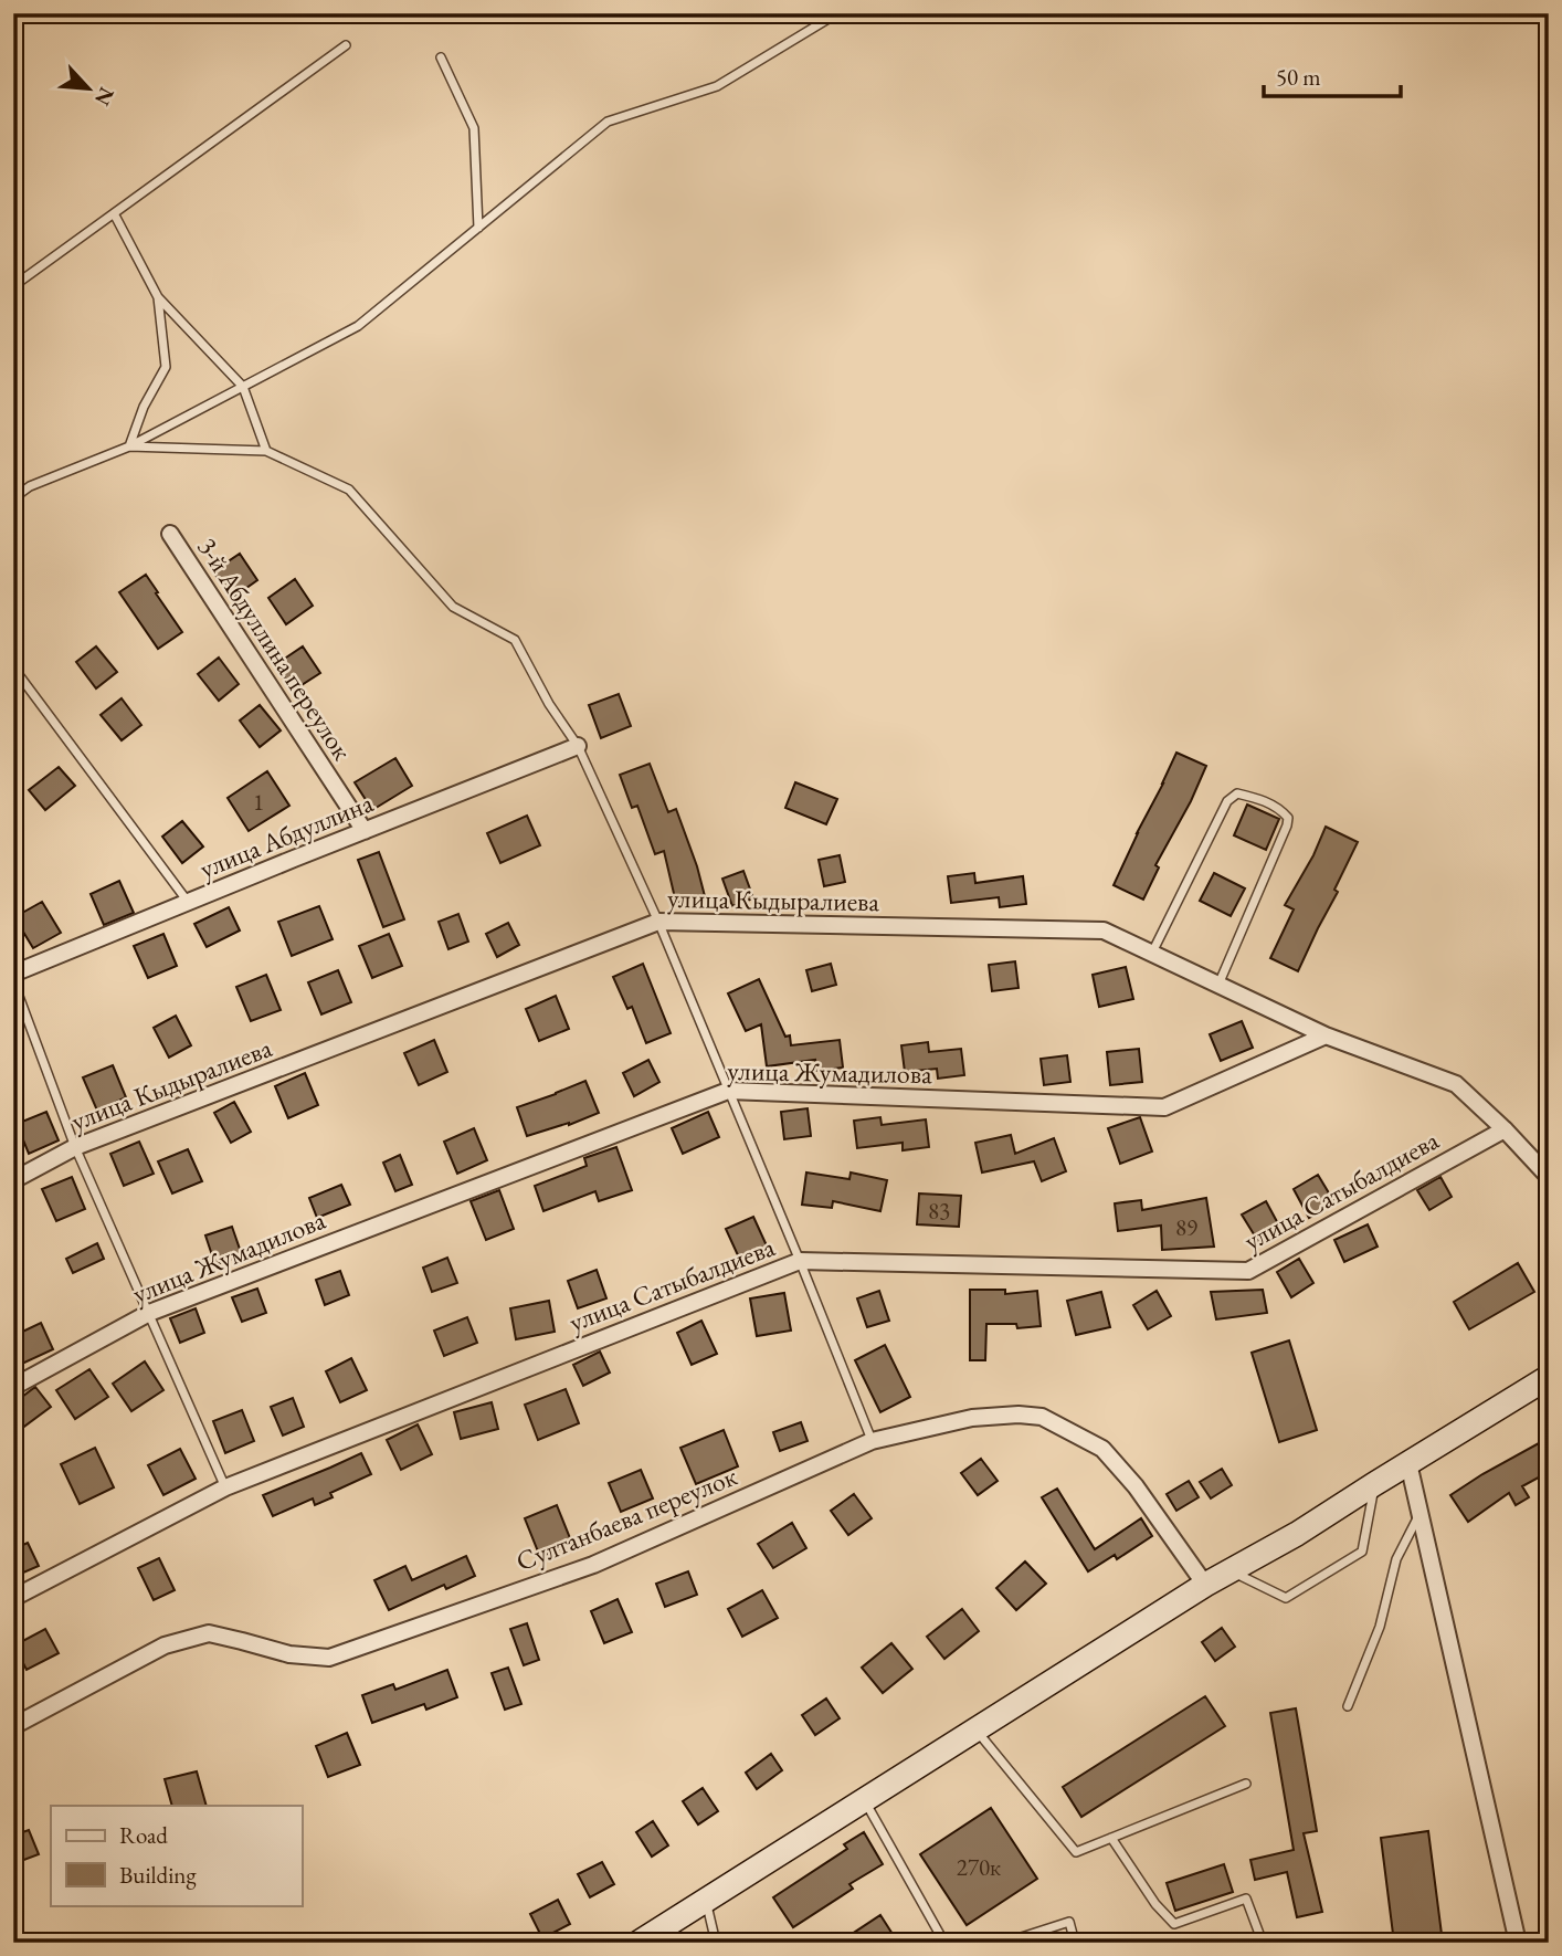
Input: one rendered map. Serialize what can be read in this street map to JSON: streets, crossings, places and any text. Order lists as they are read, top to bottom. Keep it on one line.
{"streets":{"street":["3-й Абдуллина переулок","улица Абдуллина","улица Кыдыралиева","улица Жумадилова","улица Сатыбалдиева","Султанбаева переулок"]},"crossings":[["3-й Абдуллина переулок","улица Абдуллина"],["улица Кыдыралиева","улица Жумадилова"]],"house_numbers":["1","83","89","270к"],"legend":["Road","Building"],"scale_bar":"50 m","north":"bottom right"}
